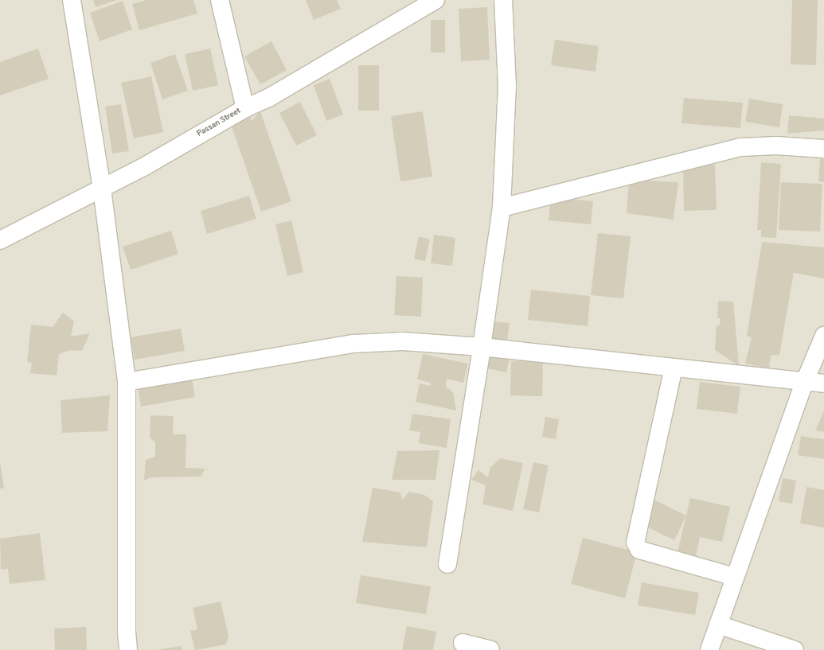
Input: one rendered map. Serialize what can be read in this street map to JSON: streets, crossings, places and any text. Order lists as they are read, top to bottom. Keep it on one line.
{"streets":{"street":["Passan Street"]}}
